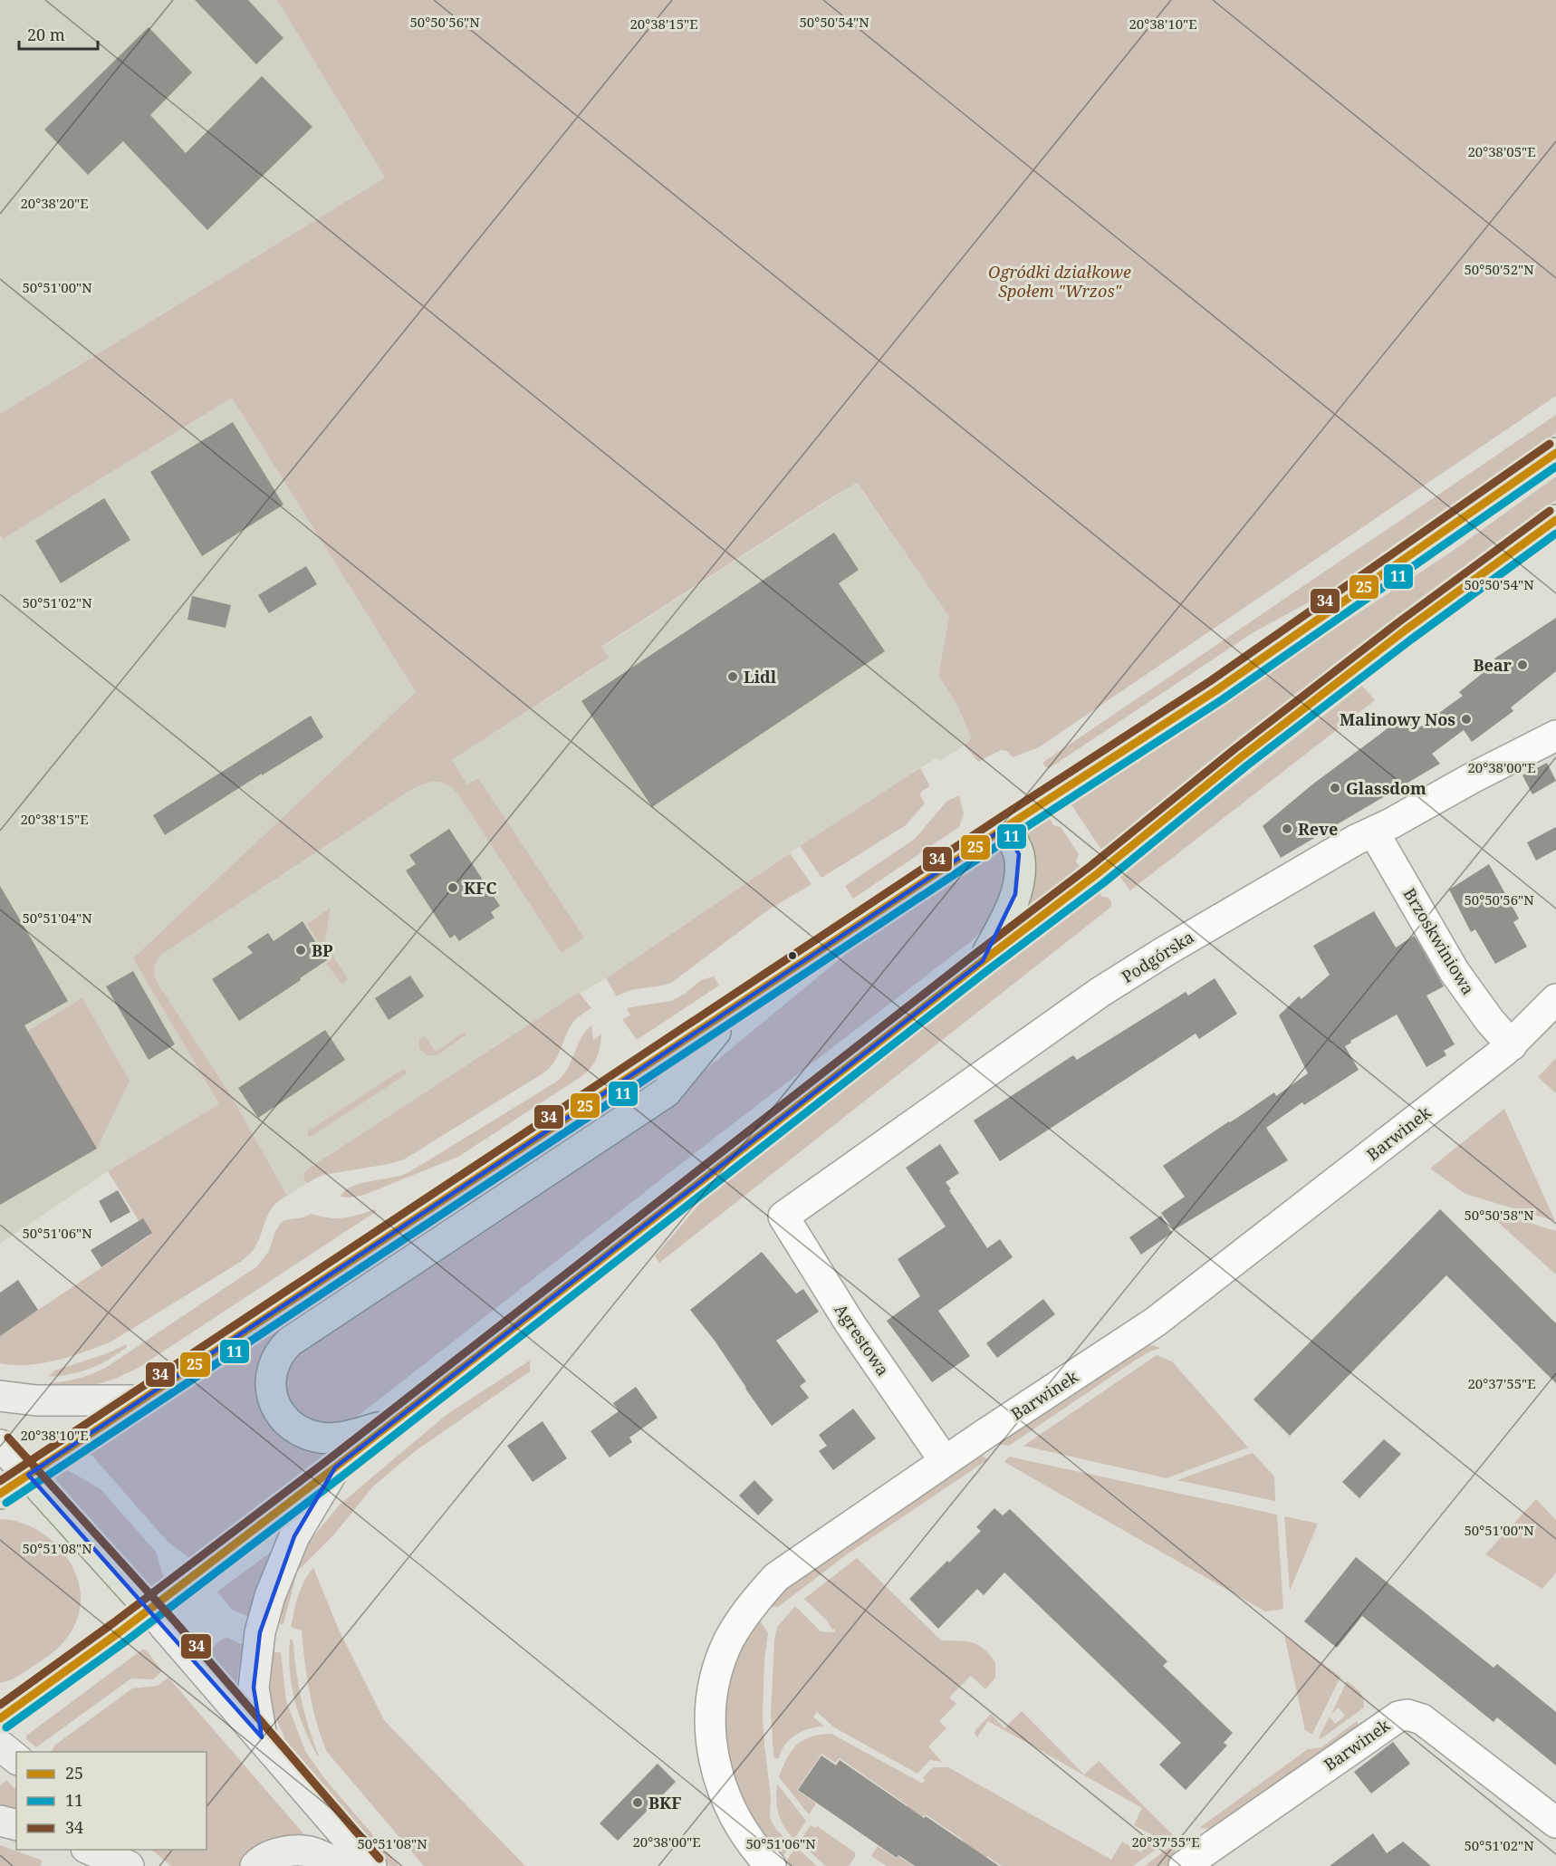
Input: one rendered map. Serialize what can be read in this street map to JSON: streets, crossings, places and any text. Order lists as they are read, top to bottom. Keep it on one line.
{"streets":{"street":["Brzoskwiniowa","Podgórska","Barwinek","Agrestowa"]},"crossings":[["Brzoskwiniowa","Podgórska"],["Brzoskwiniowa","Barwinek"],["Podgórska","Agrestowa"],["Barwinek","Agrestowa"]],"parks":["Ogródki działkowe Społem \"Wrzos\""],"places":["Bear","Lidl","Malinowy Nos","Glassdom","Reve","KFC","BP","BKF"],"lines":["transit line 34","transit line 25","transit line 11"],"legend":["25","11","34"],"scale_bar":"20 m","coordinates":["50°50'56\"N","50°50'54\"N","20°38'15\"E","20°38'10\"E","20°38'05\"E","20°38'20\"E","50°50'52\"N","50°51'00\"N","50°51'02\"N","20°38'00\"E","50°51'04\"N","50°50'58\"N","50°51'06\"N","20°37'55\"E","50°51'08\"N"]}
